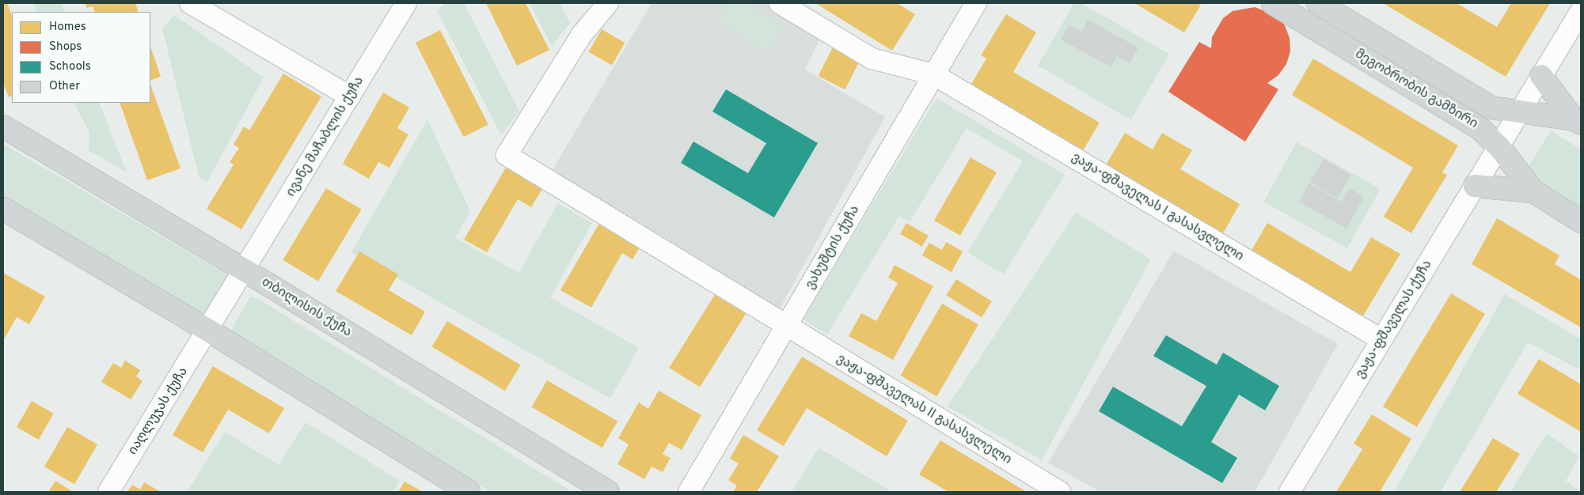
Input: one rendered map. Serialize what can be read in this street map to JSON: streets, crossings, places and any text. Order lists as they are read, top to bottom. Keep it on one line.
{"streets":{"main road":["მეგობრობის გამზირი","თბილისის ქუჩა"],"street":["ივანე მაჩაბლის ქუჩა","ვაჟა-ფშაველას I გასასვლელი","ვახუშტის ქუჩა","ვაჟა-ფშაველას ქუჩა","ვაჟა-ფშაველას II გასასვლელი","იაღლუჯას ქუჩა"]},"crossings":[["მეგობრობის გამზირი","ვაჟა-ფშაველას ქუჩა"],["ივანე მაჩაბლის ქუჩა","თბილისის ქუჩა"],["ივანე მაჩაბლის ქუჩა","იაღლუჯას ქუჩა"],["ვაჟა-ფშაველას I გასასვლელი","ვახუშტის ქუჩა"],["ვაჟა-ფშაველას I გასასვლელი","ვაჟა-ფშაველას ქუჩა"],["ვახუშტის ქუჩა","ვაჟა-ფშაველას II გასასვლელი"]],"legend":["Homes","Shops","Schools","Other"]}
